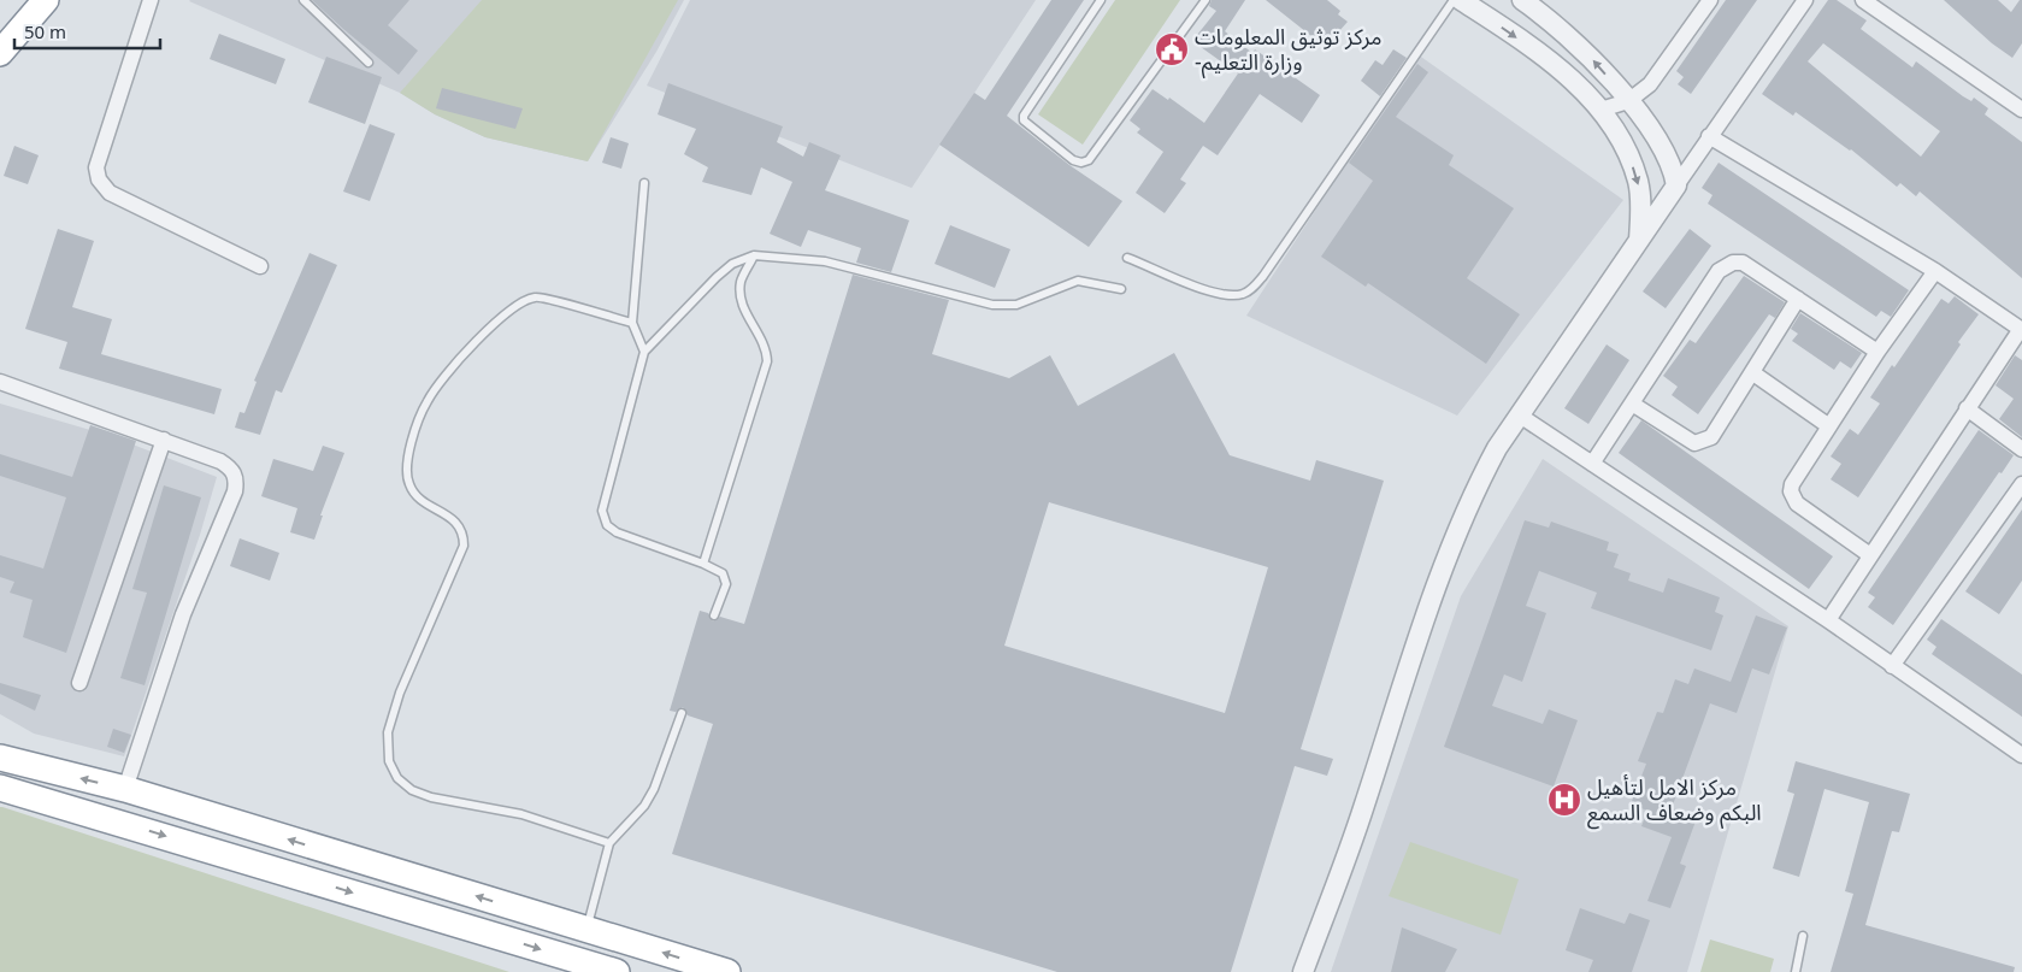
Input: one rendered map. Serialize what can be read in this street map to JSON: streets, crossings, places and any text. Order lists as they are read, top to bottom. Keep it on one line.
{"places":{"public building":["مركز توثيق المعلومات -وزارة التعليم"],"hospital":["مركز الامل لتأهيل البكم وضعاف السمع"]},"scale_bar":"50 m"}
